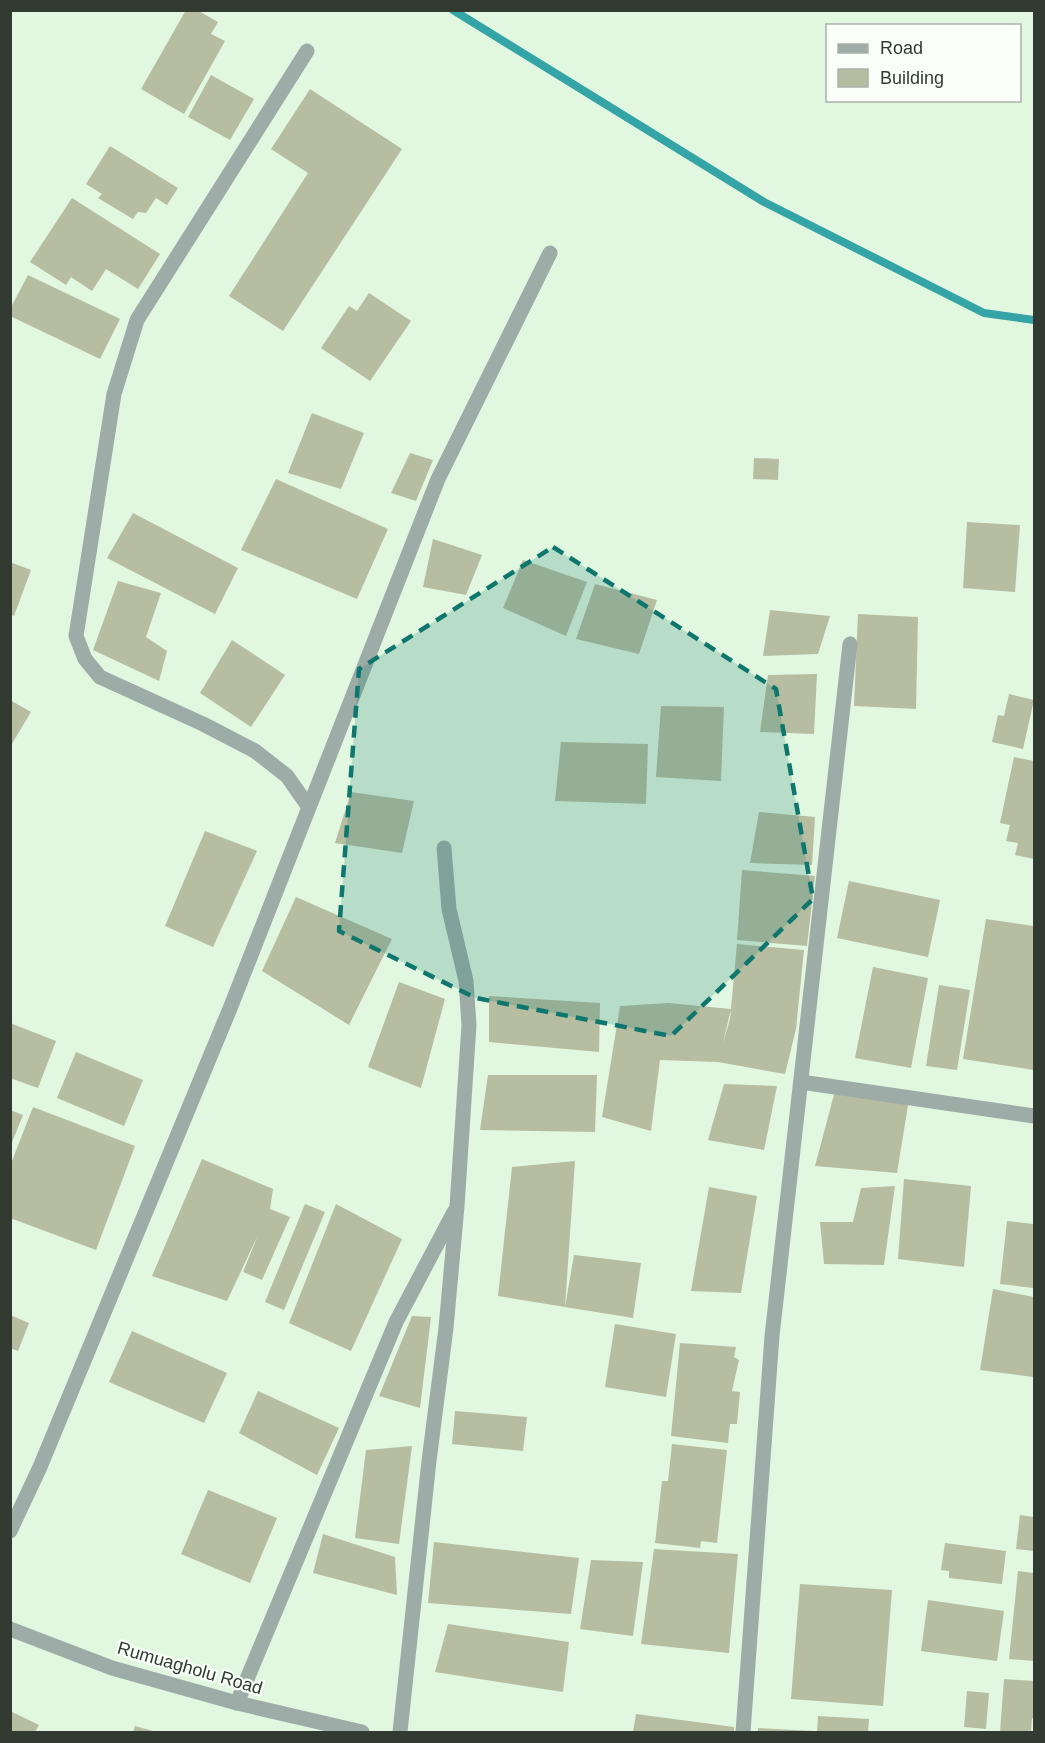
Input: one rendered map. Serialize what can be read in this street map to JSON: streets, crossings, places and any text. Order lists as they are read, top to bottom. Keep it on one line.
{"streets":{"street":["Rumuagholu Road"]},"legend":["Road","Building"]}
